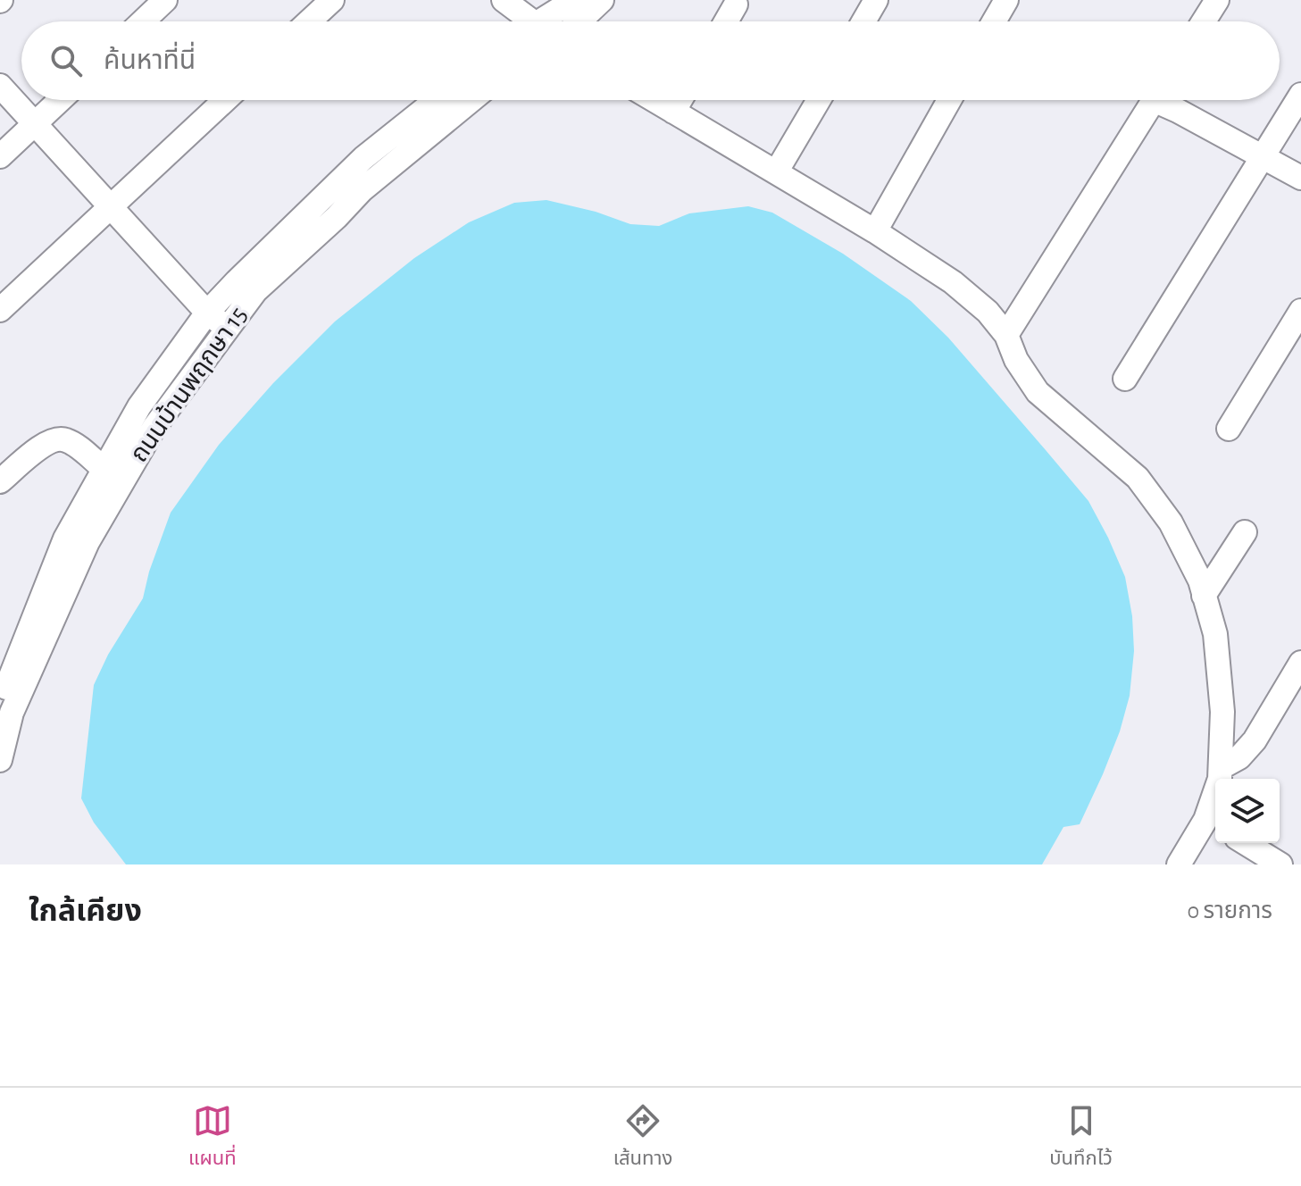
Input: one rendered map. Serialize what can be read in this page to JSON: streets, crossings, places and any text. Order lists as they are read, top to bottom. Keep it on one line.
{"streets":{"street":["ถนนบ้านพฤกษา 15"]},"page":{"search":"ค้นหาที่นี่","heading":["ใกล้เคียง","0 รายการ"],"nav":["แผนที่","เส้นทาง","บันทึกไว้"]}}
